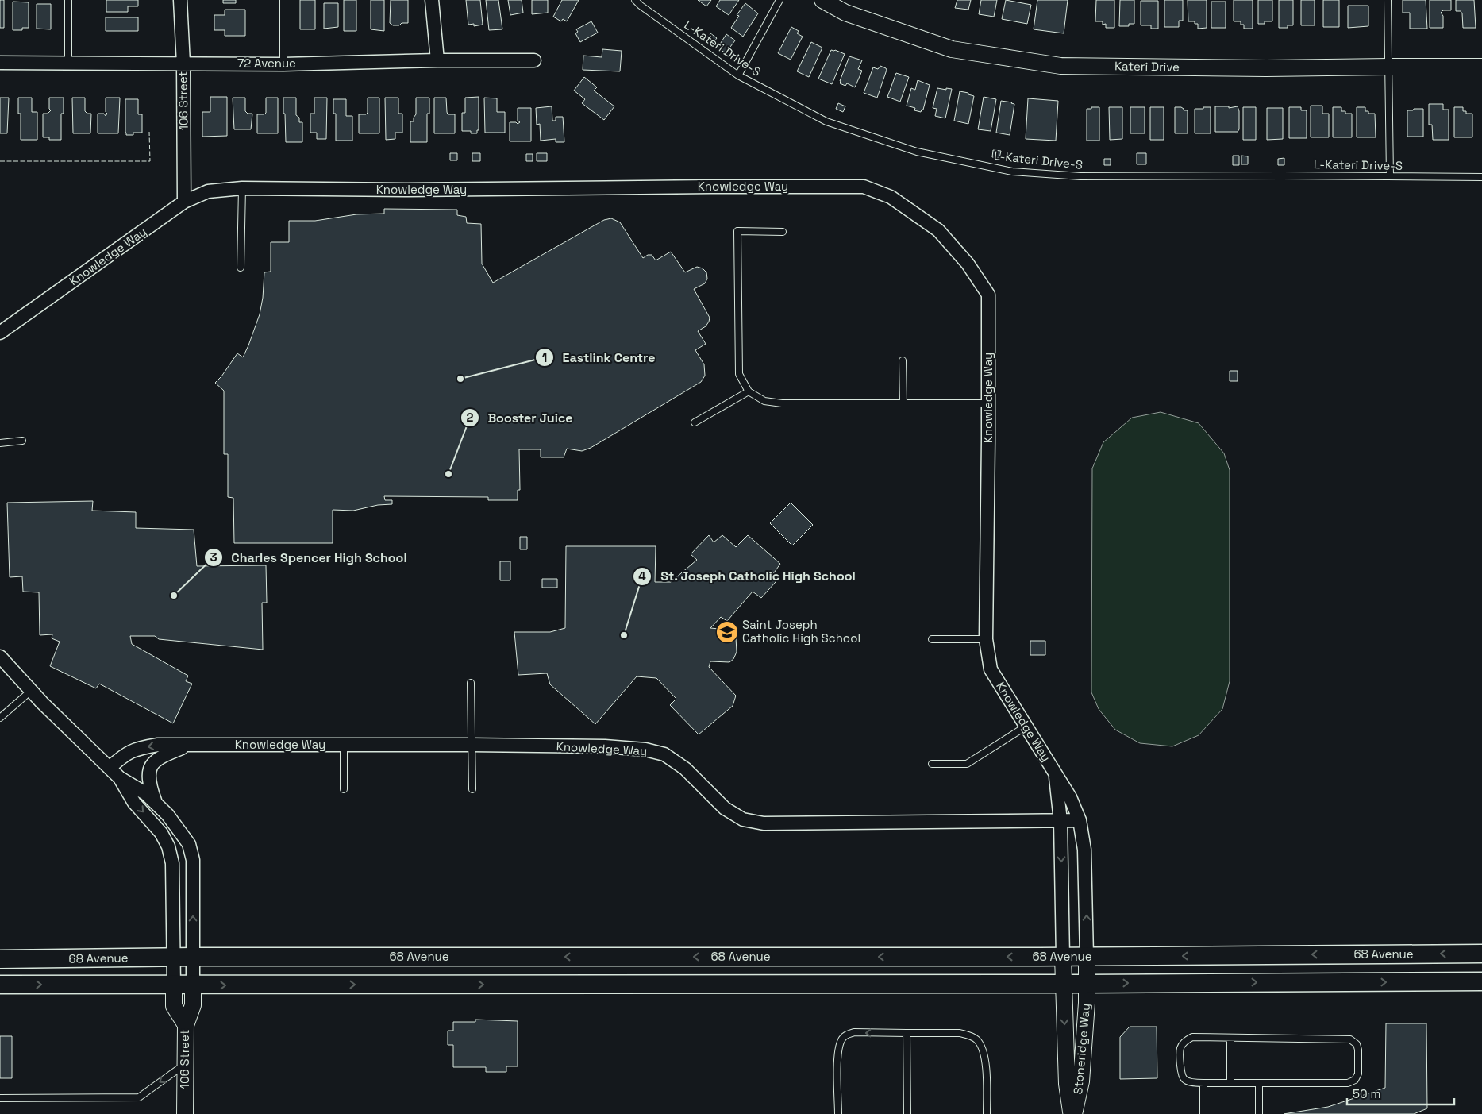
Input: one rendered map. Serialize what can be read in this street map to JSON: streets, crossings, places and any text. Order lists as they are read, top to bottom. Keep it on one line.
{"streets":{"main road":["68 Avenue"],"street":["72 Avenue","Kateri Drive","106 Street","Knowledge Way","Stoneridge Way"],"lane":["L-Kateri Drive-S"]},"crossings":[["72 Avenue","106 Street"],["106 Street","Knowledge Way"],["Knowledge Way","68 Avenue"],["Knowledge Way","Stoneridge Way"]],"places":{"other":["Eastlink Centre","Booster Juice","Charles Spencer High School","St. Joseph Catholic High School"],"school or university":["Saint Joseph Catholic High School"]},"scale_bar":"50 m"}
